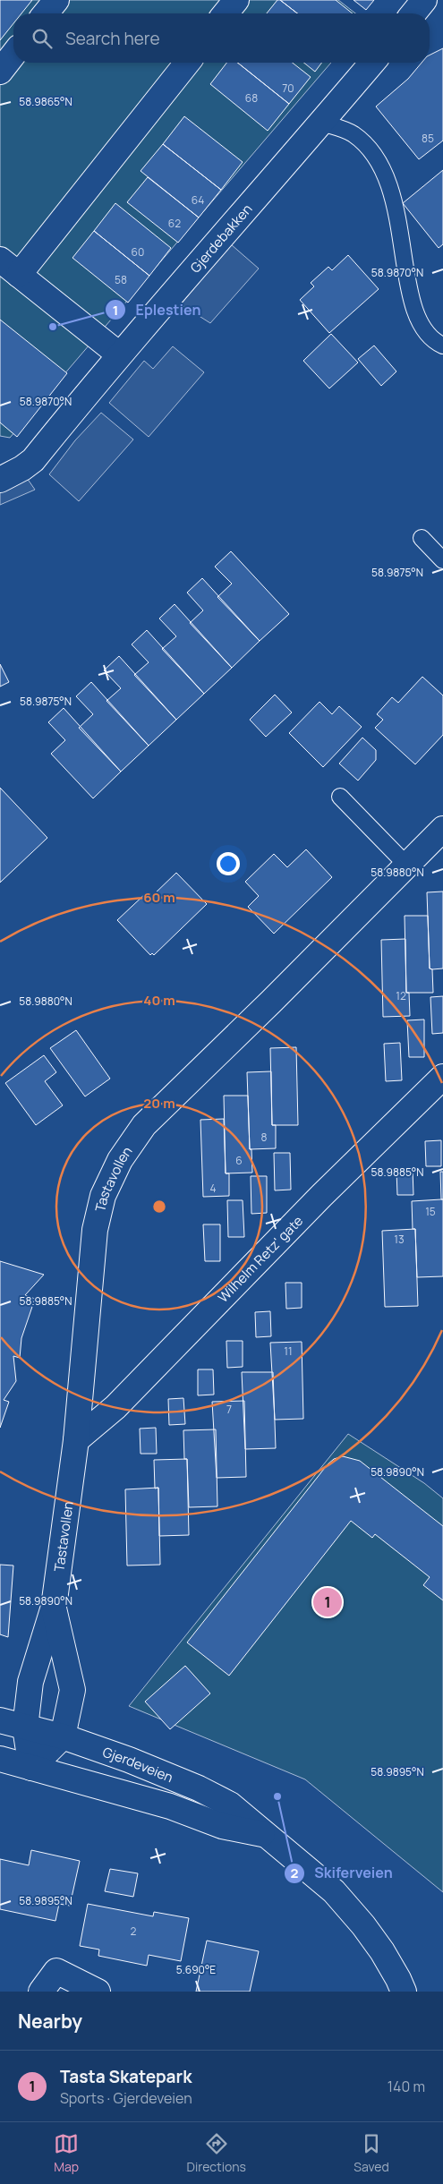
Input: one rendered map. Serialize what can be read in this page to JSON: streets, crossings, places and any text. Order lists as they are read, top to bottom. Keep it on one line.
{"streets":{"street":["Gjerdebakken","Tastavollen","Wilhelm Retz' gate","Gjerdeveien"]},"crossings":[["Tastavollen","Wilhelm Retz' gate"],["Tastavollen","Gjerdeveien"]],"places":["Eplestien","Skiferveien"],"house_numbers":["70","68","85","64","62","60","58","12","8","6","4","15","13","11","7","2"],"page":{"search":"Search here","pins":"1","heading":"Nearby","list":[{"mark":"1","name":"Tasta Skatepark","note":"Sports · Gjerdeveien","value":"140 m"}],"nav":["Map","Directions","Saved"]},"coordinates":["58.9865°N","58.9870°N","58.9875°N","58.9880°N","58.9885°N","58.9890°N","58.9895°N","5.690°E"],"rings":["60 m","40 m","20 m"]}
